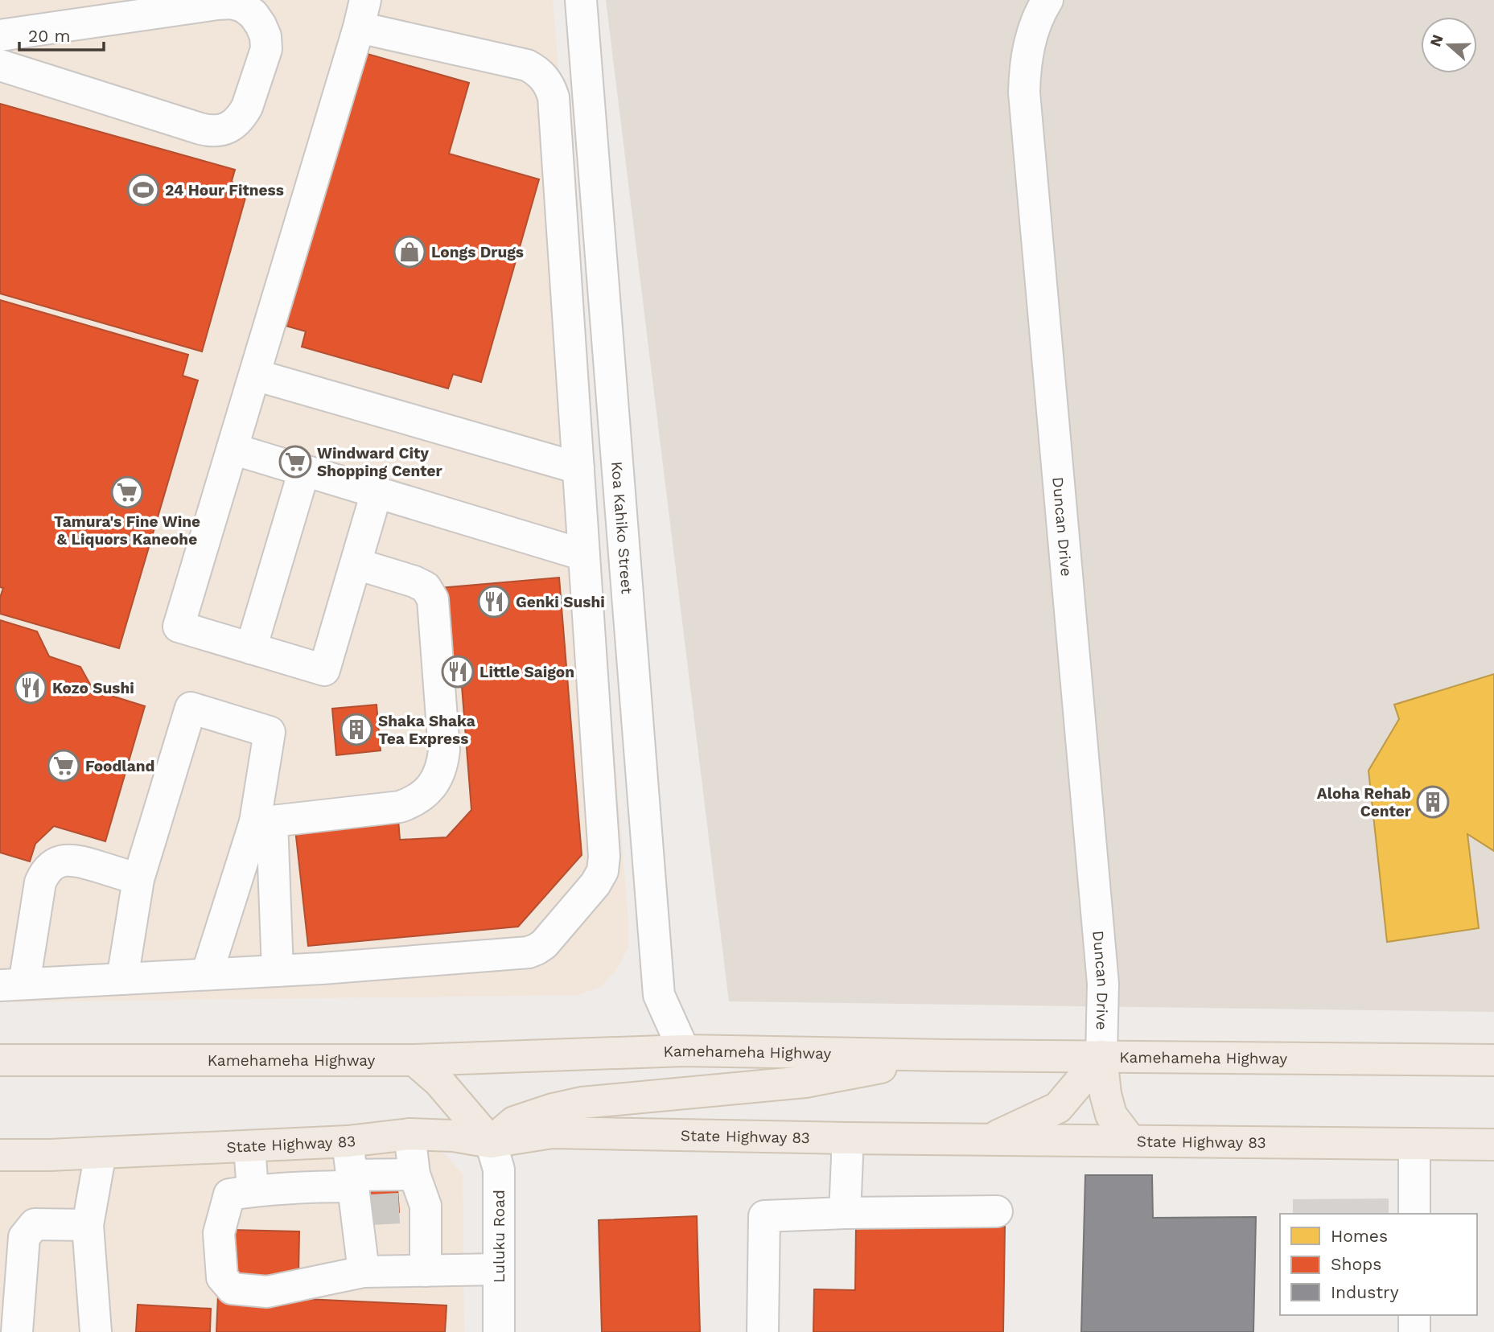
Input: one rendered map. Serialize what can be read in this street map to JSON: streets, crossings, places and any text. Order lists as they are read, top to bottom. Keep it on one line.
{"streets":{"main road":["Kamehameha Highway","State Highway 83"],"street":["Duncan Drive","Koa Kahiko Street","Luluku Road"]},"crossings":[["Duncan Drive","Kamehameha Highway"],["Koa Kahiko Street","Kamehameha Highway"],["State Highway 83","Luluku Road"]],"places":{"sports":["24 Hour Fitness"],"shop":["Longs Drugs"],"supermarket":["Windward City Shopping Center","Tamura's Fine Wine & Liquors Kaneohe","Foodland"],"restaurant":["Genki Sushi","Little Saigon","Kozo Sushi"],"building":["Shaka Shaka Tea Express","Aloha Rehab Center"]},"legend":["Homes","Shops","Industry"],"scale_bar":"20 m","north":"left"}
